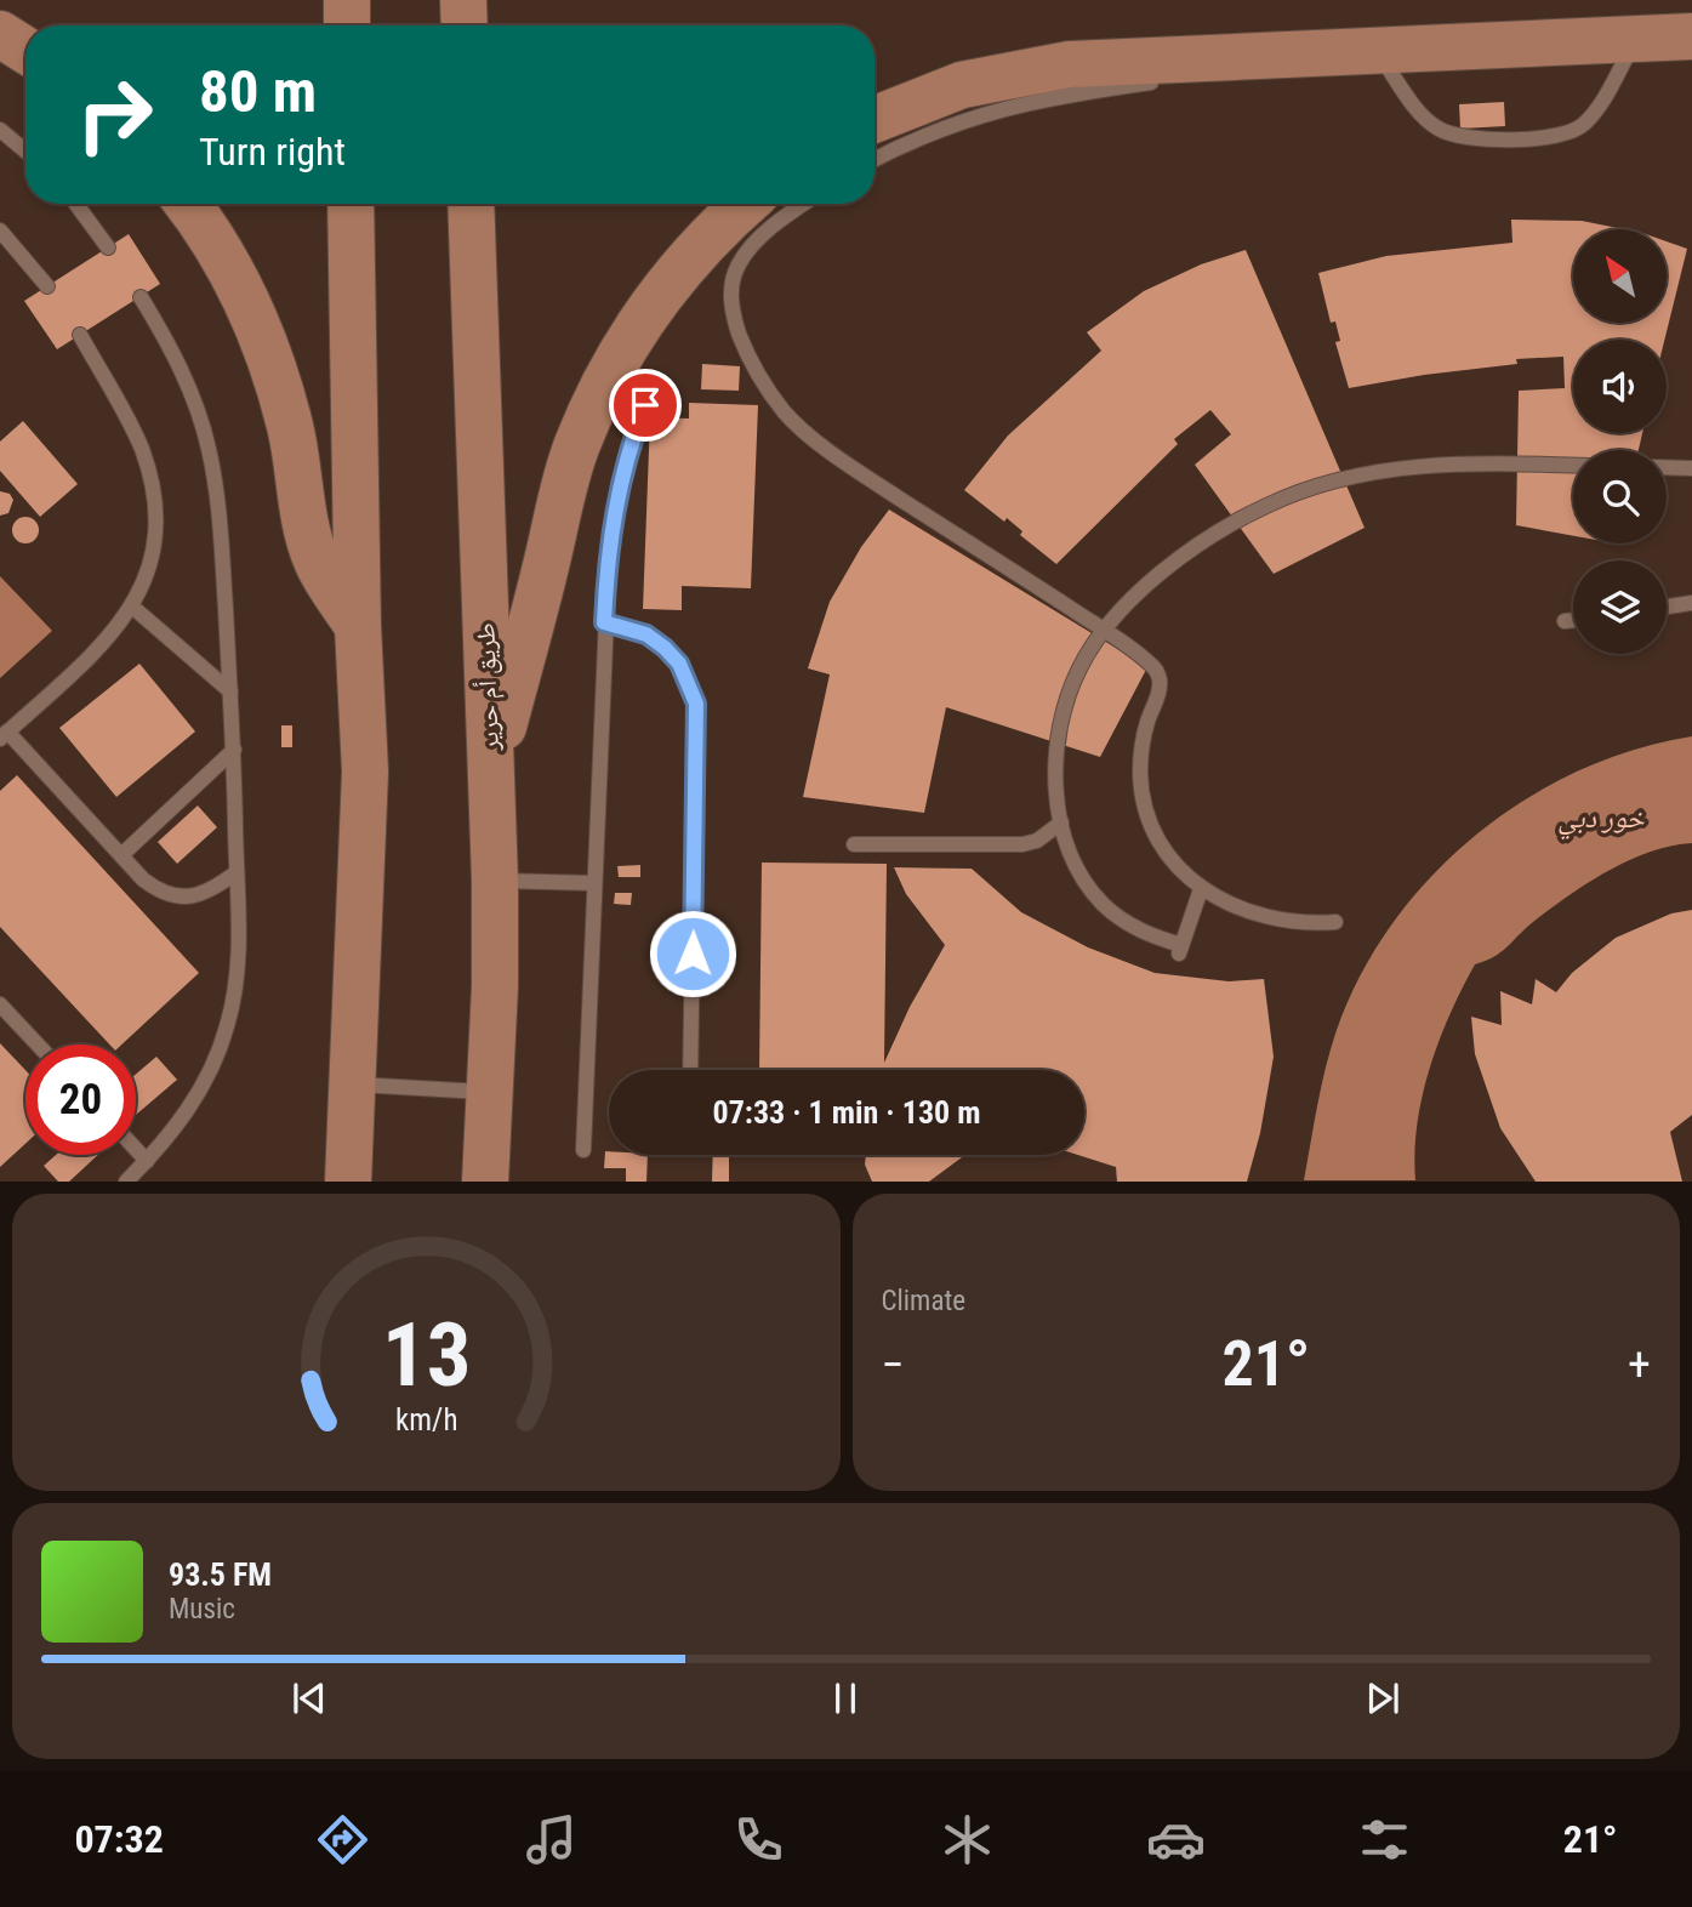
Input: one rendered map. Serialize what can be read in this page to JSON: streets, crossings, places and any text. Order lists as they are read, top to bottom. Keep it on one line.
{"streets":{"main road":["طريق أم حرير"]},"water":["خور دبي"],"north":"top left","page":{"turn":["80 m","Turn right"],"limit":"20","trip":"07:33 · 1 min · 130 m","tile":"Climate","heat":["−","21°","+"],"song":["93.5 FM","Music"],"tabs":["07:32","21°"],"gauge":["13","km/h"]}}
